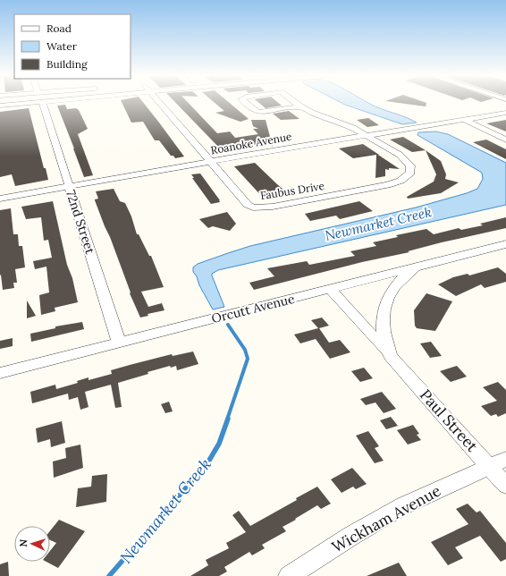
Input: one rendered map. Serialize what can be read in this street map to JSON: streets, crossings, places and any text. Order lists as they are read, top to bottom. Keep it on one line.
{"streets":{"street":["Roanoke Avenue","Faubus Drive","72nd Street","Orcutt Avenue","Paul Street","Wickham Avenue"]},"crossings":[["Roanoke Avenue","Faubus Drive"],["Roanoke Avenue","72nd Street"],["72nd Street","Orcutt Avenue"],["Orcutt Avenue","Paul Street"],["Paul Street","Wickham Avenue"]],"water":["Newmarket Creek"],"legend":["Road","Water","Building"],"north":"left"}
